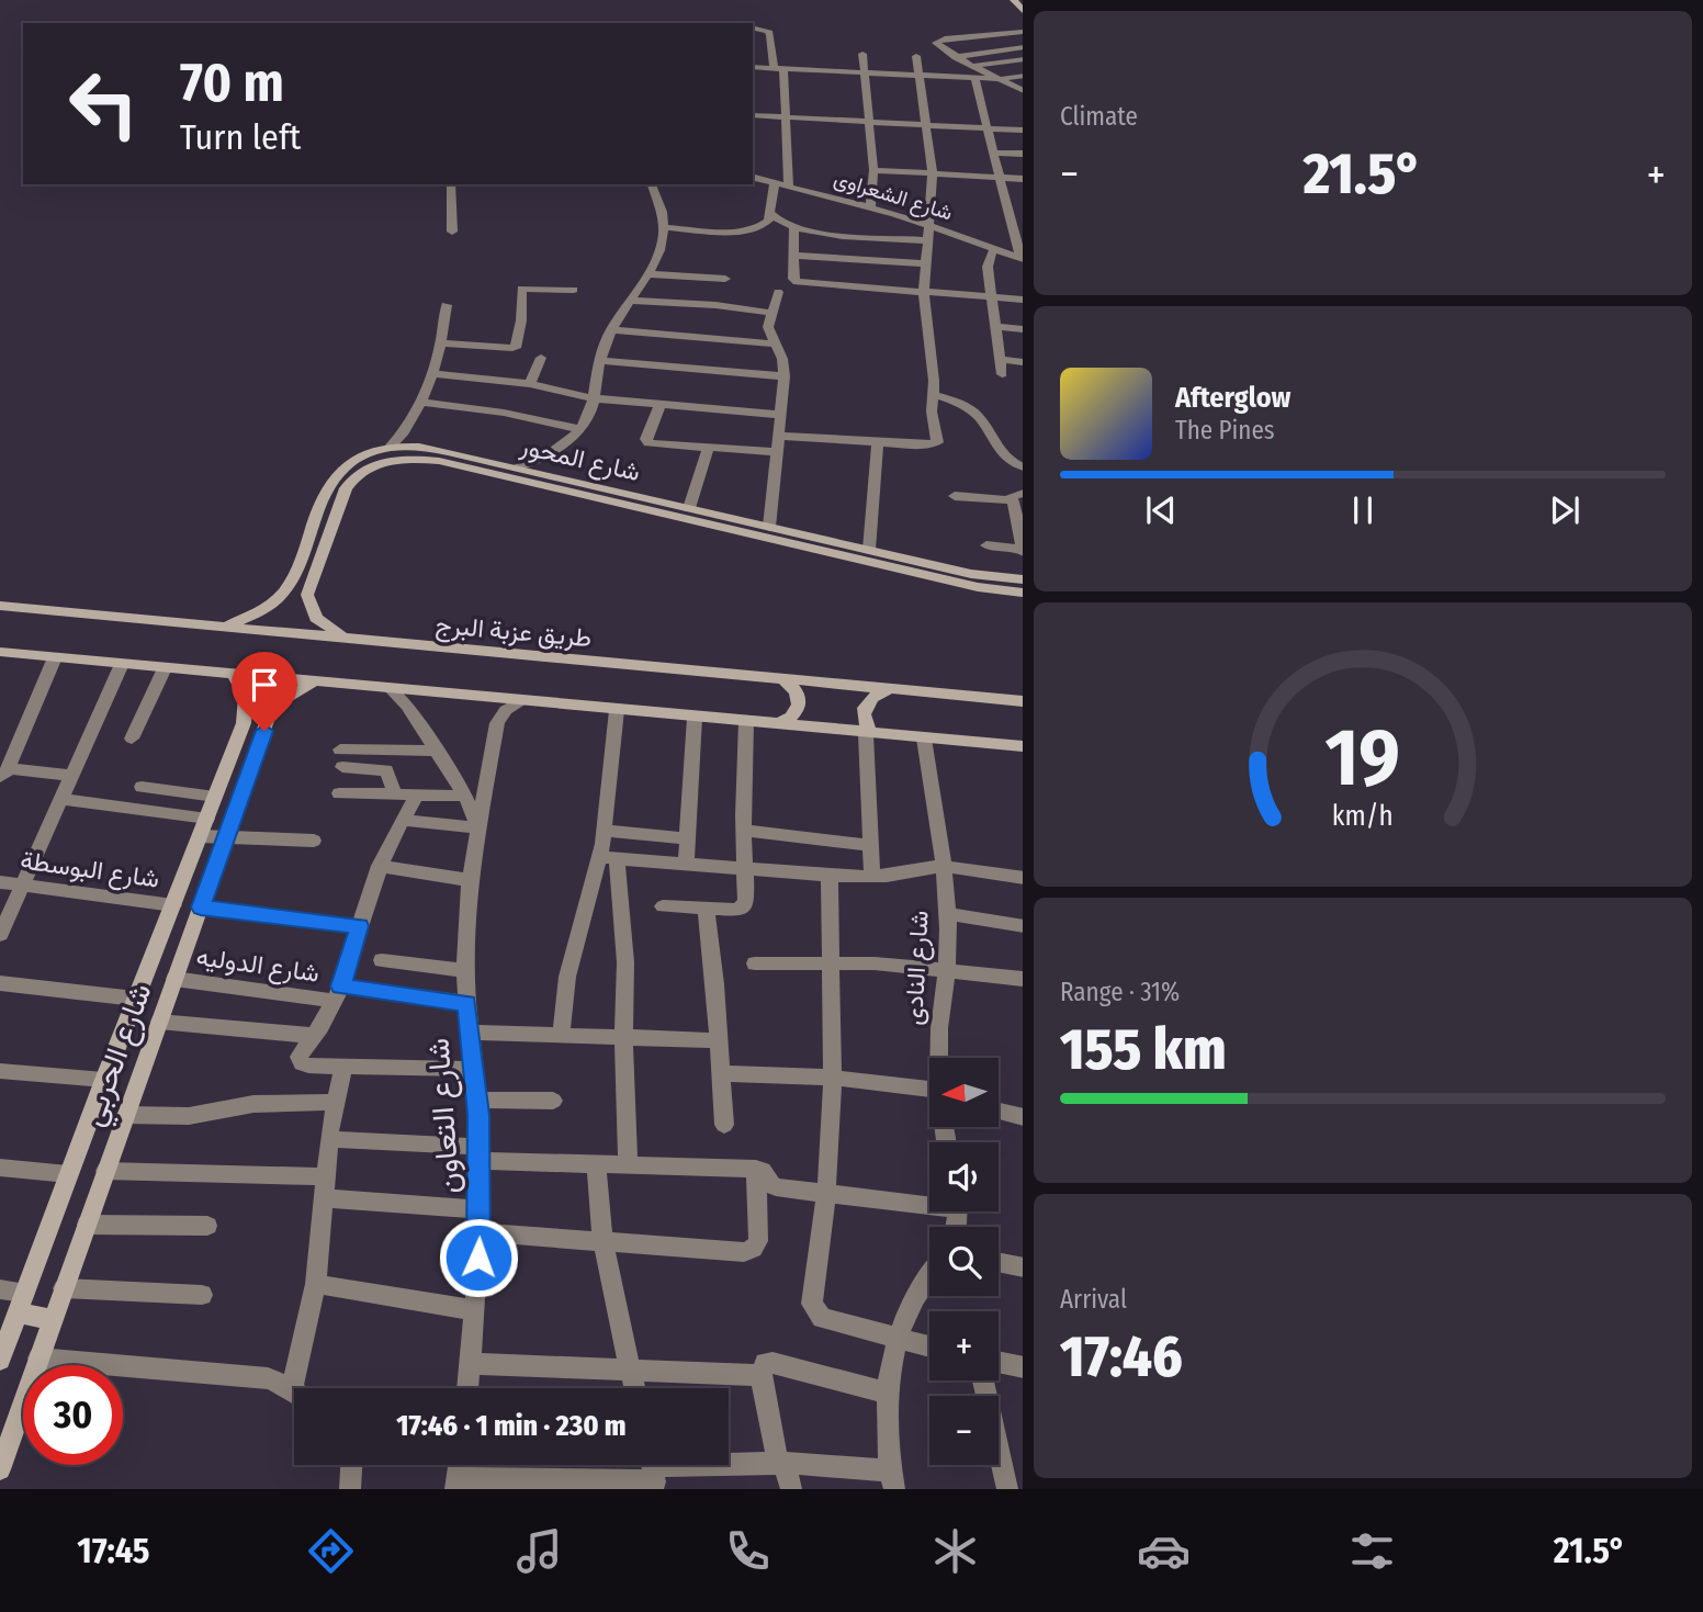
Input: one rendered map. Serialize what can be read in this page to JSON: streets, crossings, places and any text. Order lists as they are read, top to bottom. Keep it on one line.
{"streets":{"street":["شارع الشعراوى","شارع المحور","طريق عزبة البرج","شارع البوسطة","شارع الدوليه","شارع النادى","شارع الحربي","شارع التعاون"]},"crossings":[["شارع المحور","طريق عزبة البرج"],["شارع البوسطة","شارع الحربي"],["شارع الدوليه","شارع الحربي"],["شارع الدوليه","شارع التعاون"]],"north":"left","page":{"tile":["Climate",["Range · 31%","155 km"],["Arrival","17:46"]],"turn":["70 m","Turn left"],"heat":["−","21.5°","+"],"song":["Afterglow","The Pines"],"map_buttons":["+","−"],"limit":"30","trip":"17:46 · 1 min · 230 m","tabs":["17:45","21.5°"],"gauge":["19","km/h"]}}
